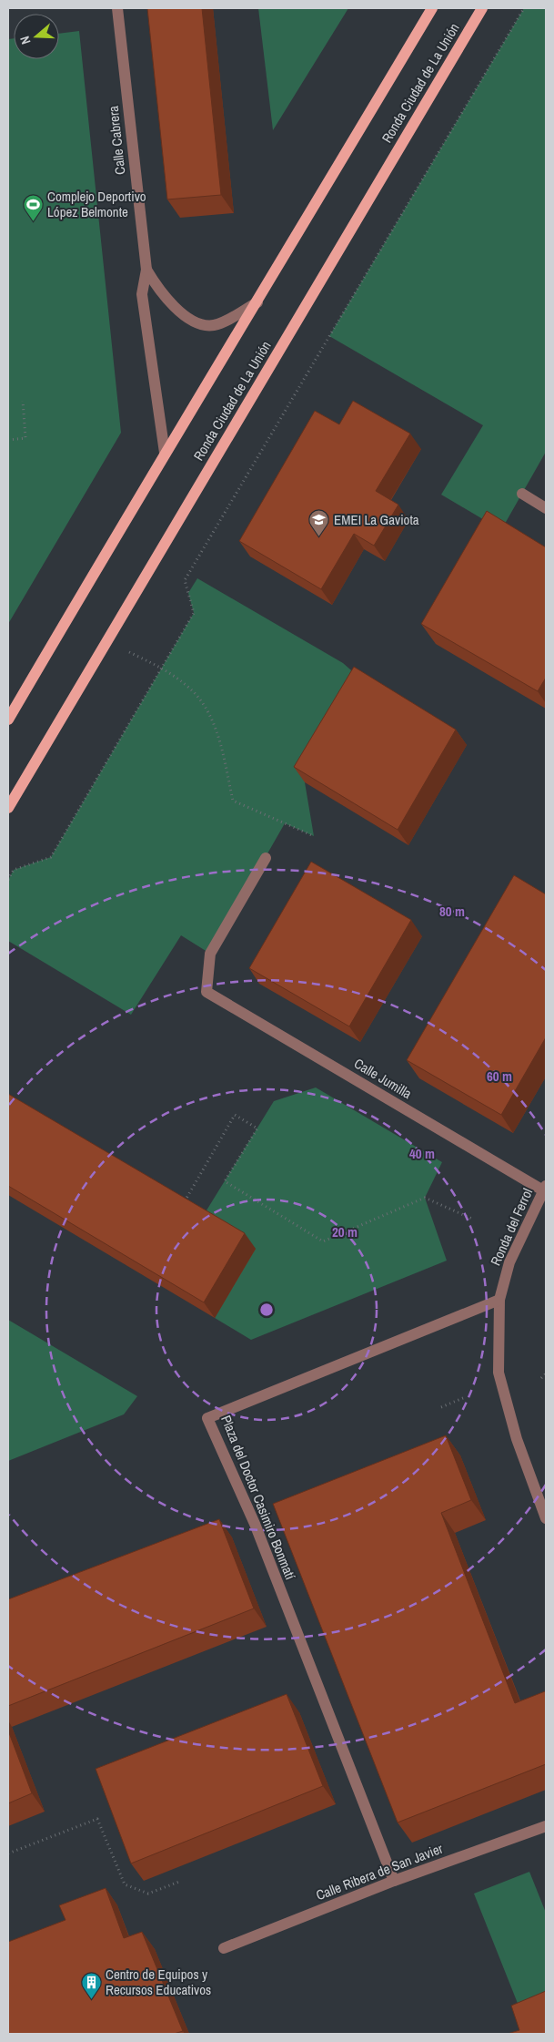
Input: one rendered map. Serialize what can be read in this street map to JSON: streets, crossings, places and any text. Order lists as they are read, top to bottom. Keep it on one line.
{"streets":{"main road":["Ronda Ciudad de La Unión"],"street":["Calle Cabrera","Calle Jumilla","Ronda del Ferrol","Plaza del Doctor Casimiro Bonmatí","Calle Ribera de San Javier"]},"crossings":[["Calle Jumilla","Ronda del Ferrol"],["Ronda del Ferrol","Plaza del Doctor Casimiro Bonmatí"],["Plaza del Doctor Casimiro Bonmatí","Calle Ribera de San Javier"]],"places":{"sports":["Complejo Deportivo López Belmonte"],"school or university":["EMEI La Gaviota"],"building":["Centro de Equipos y Recursos Educativos"]},"north":"left","rings":["80 m","60 m","40 m","20 m"]}
